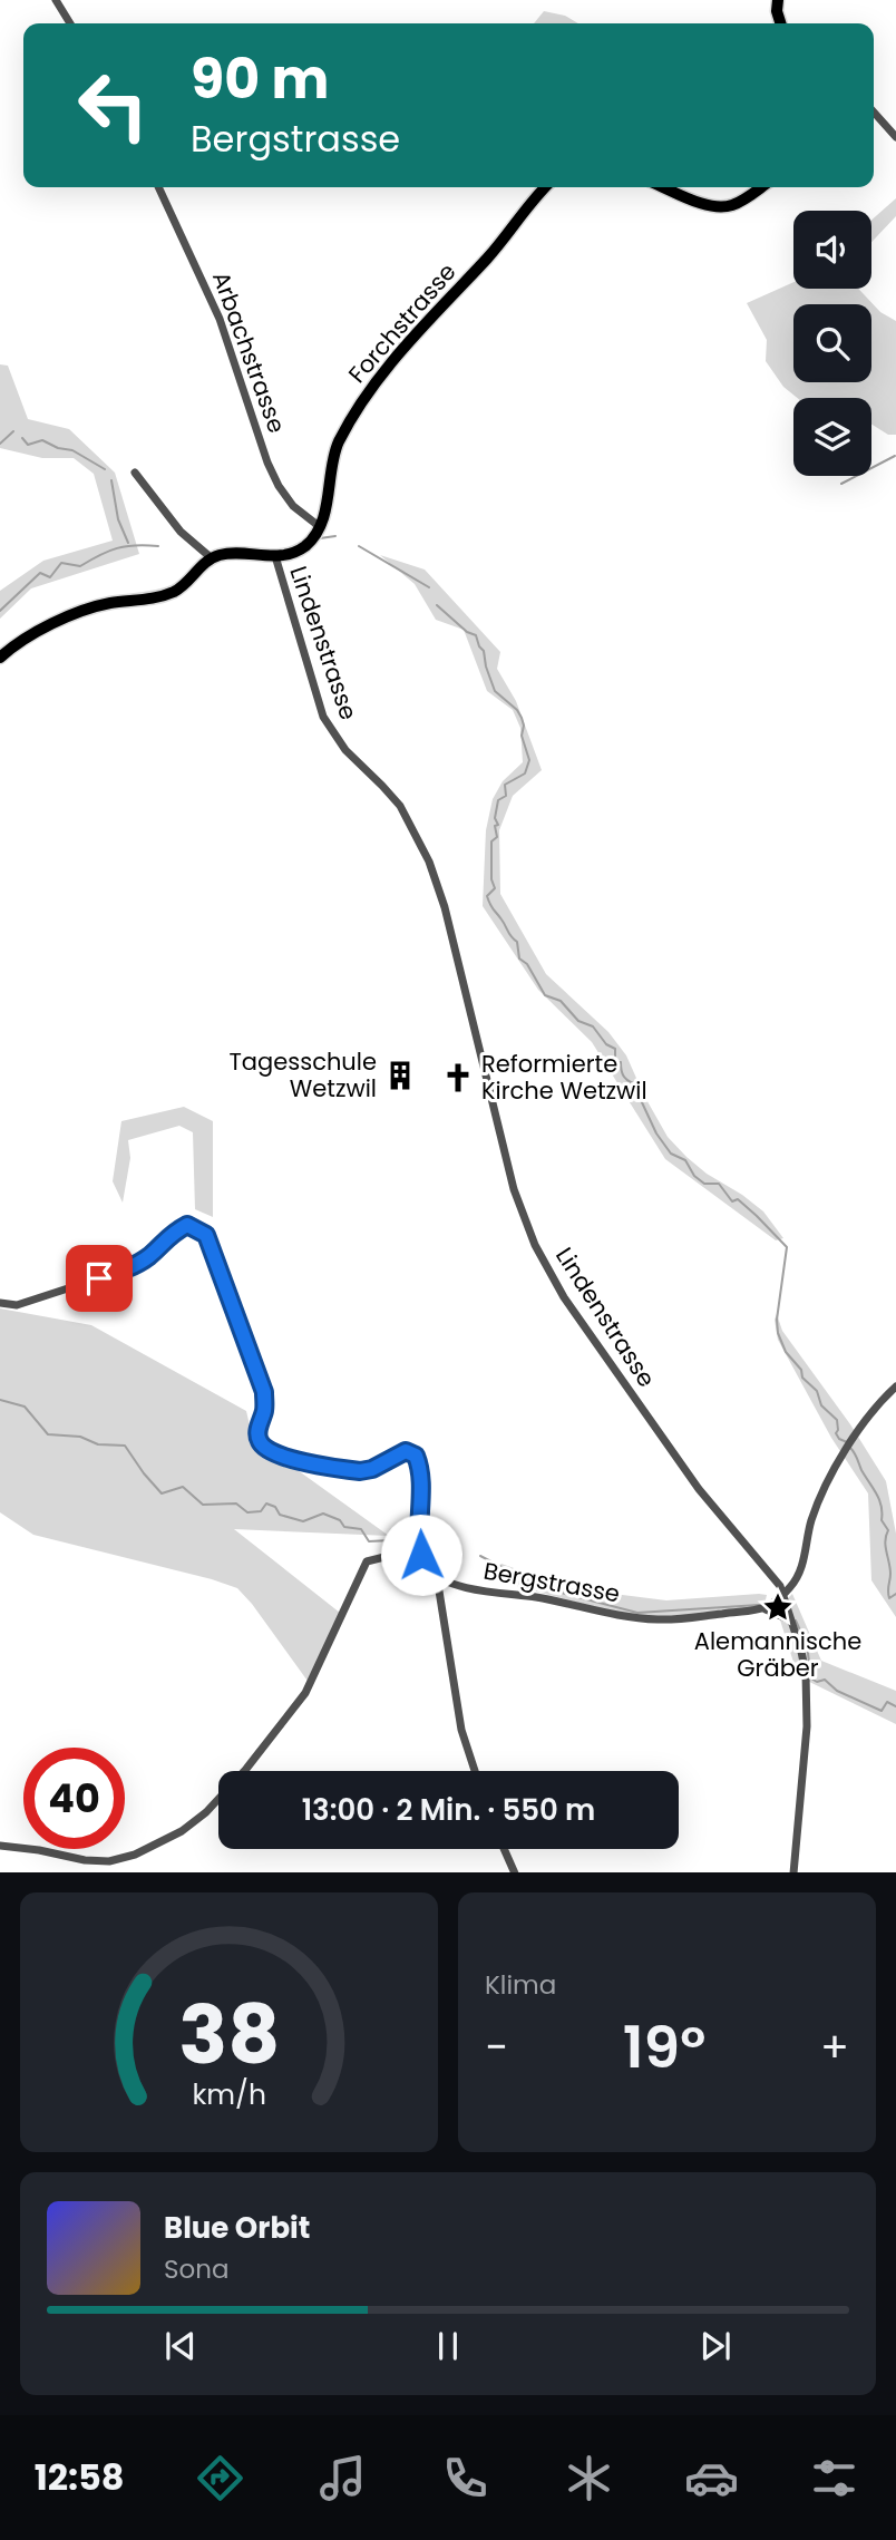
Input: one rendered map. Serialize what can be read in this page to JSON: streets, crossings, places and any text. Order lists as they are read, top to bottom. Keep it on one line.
{"streets":{"main road":["Forchstrasse"],"street":["Arbachstrasse","Lindenstrasse","Bergstrasse"]},"crossings":[["Forchstrasse","Arbachstrasse"],["Forchstrasse","Lindenstrasse"]],"places":{"building":["Tagesschule Wetzwil"],"church":["Reformierte Kirche Wetzwil"],"place":["Alemannische Gräber"]},"page":{"turn":["90 m","Bergstrasse"],"limit":"40","trip":"13:00 · 2 Min. · 550 m","tile":"Klima","heat":["−","19°","+"],"song":["Blue Orbit","Sona"],"tabs":"12:58","gauge":["38","km/h"]}}
